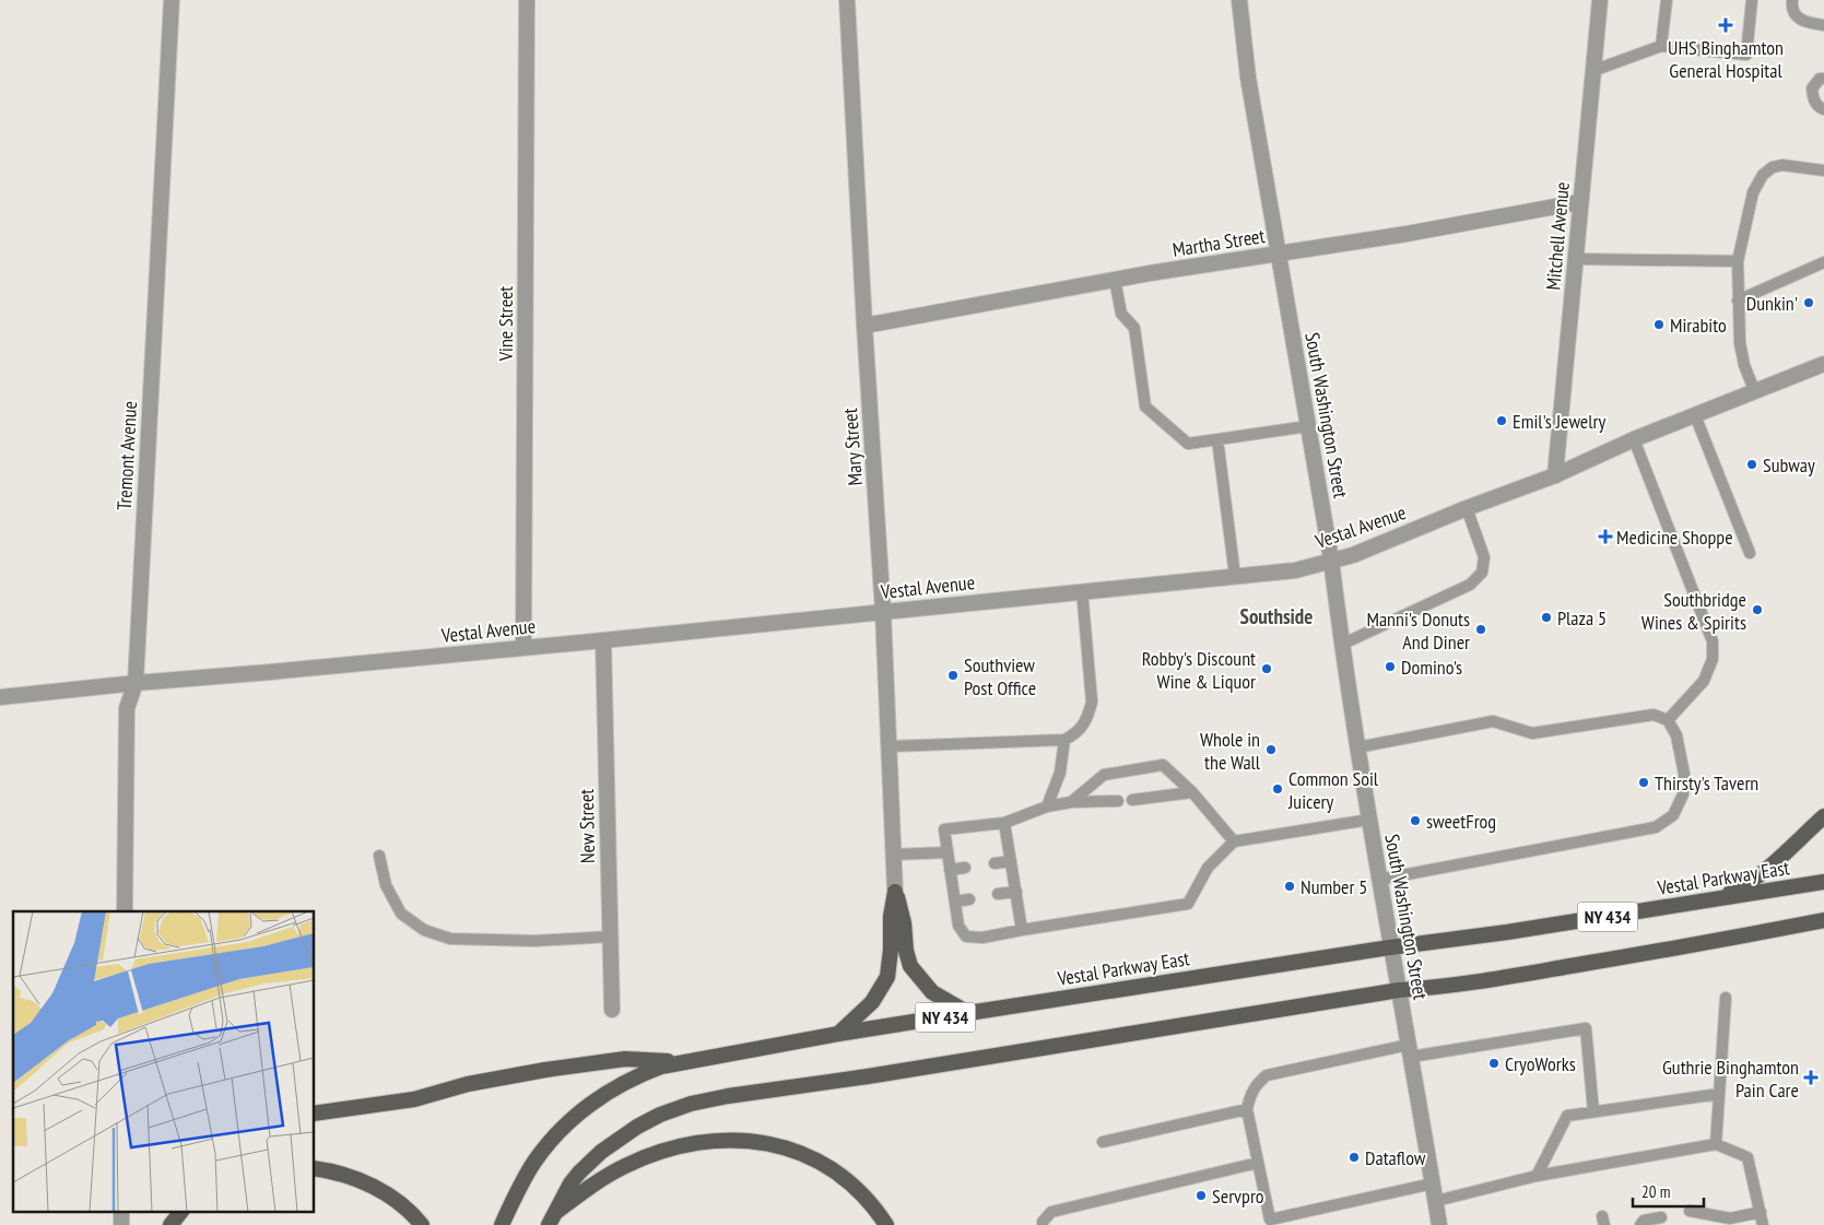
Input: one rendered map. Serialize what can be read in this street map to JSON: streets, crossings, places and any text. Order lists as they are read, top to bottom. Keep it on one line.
{"streets":{"main road":["Vestal Parkway East","NY 434"],"street":["Mitchell Avenue","Martha Street","Vine Street","South Washington Street","Mary Street","Tremont Avenue","Vestal Avenue","New Street"]},"crossings":[["Mitchell Avenue","Martha Street"],["Mitchell Avenue","Vestal Avenue"],["Martha Street","South Washington Street"],["Martha Street","Mary Street"],["Vine Street","Vestal Avenue"],["South Washington Street","Vestal Avenue"],["South Washington Street","Vestal Parkway East"],["South Washington Street","NY 434"],["Mary Street","Vestal Avenue"],["Tremont Avenue","Vestal Avenue"],["Vestal Avenue","New Street"]],"districts":["Southside"],"places":{"health":["UHS Binghamton General Hospital","Medicine Shoppe","Guthrie Binghamton Pain Care"],"other":["Dunkin'","Mirabito","Emil's Jewelry","Subway","Southbridge Wines & Spirits","Plaza 5","Manni's Donuts And Diner","Domino's","Robby's Discount Wine & Liquor","Southview Post Office","Whole in the Wall","Thirsty's Tavern","Common Soil Juicery","sweetFrog","Number 5","CryoWorks","Dataflow","Servpro"]},"scale_bar":"20 m"}
